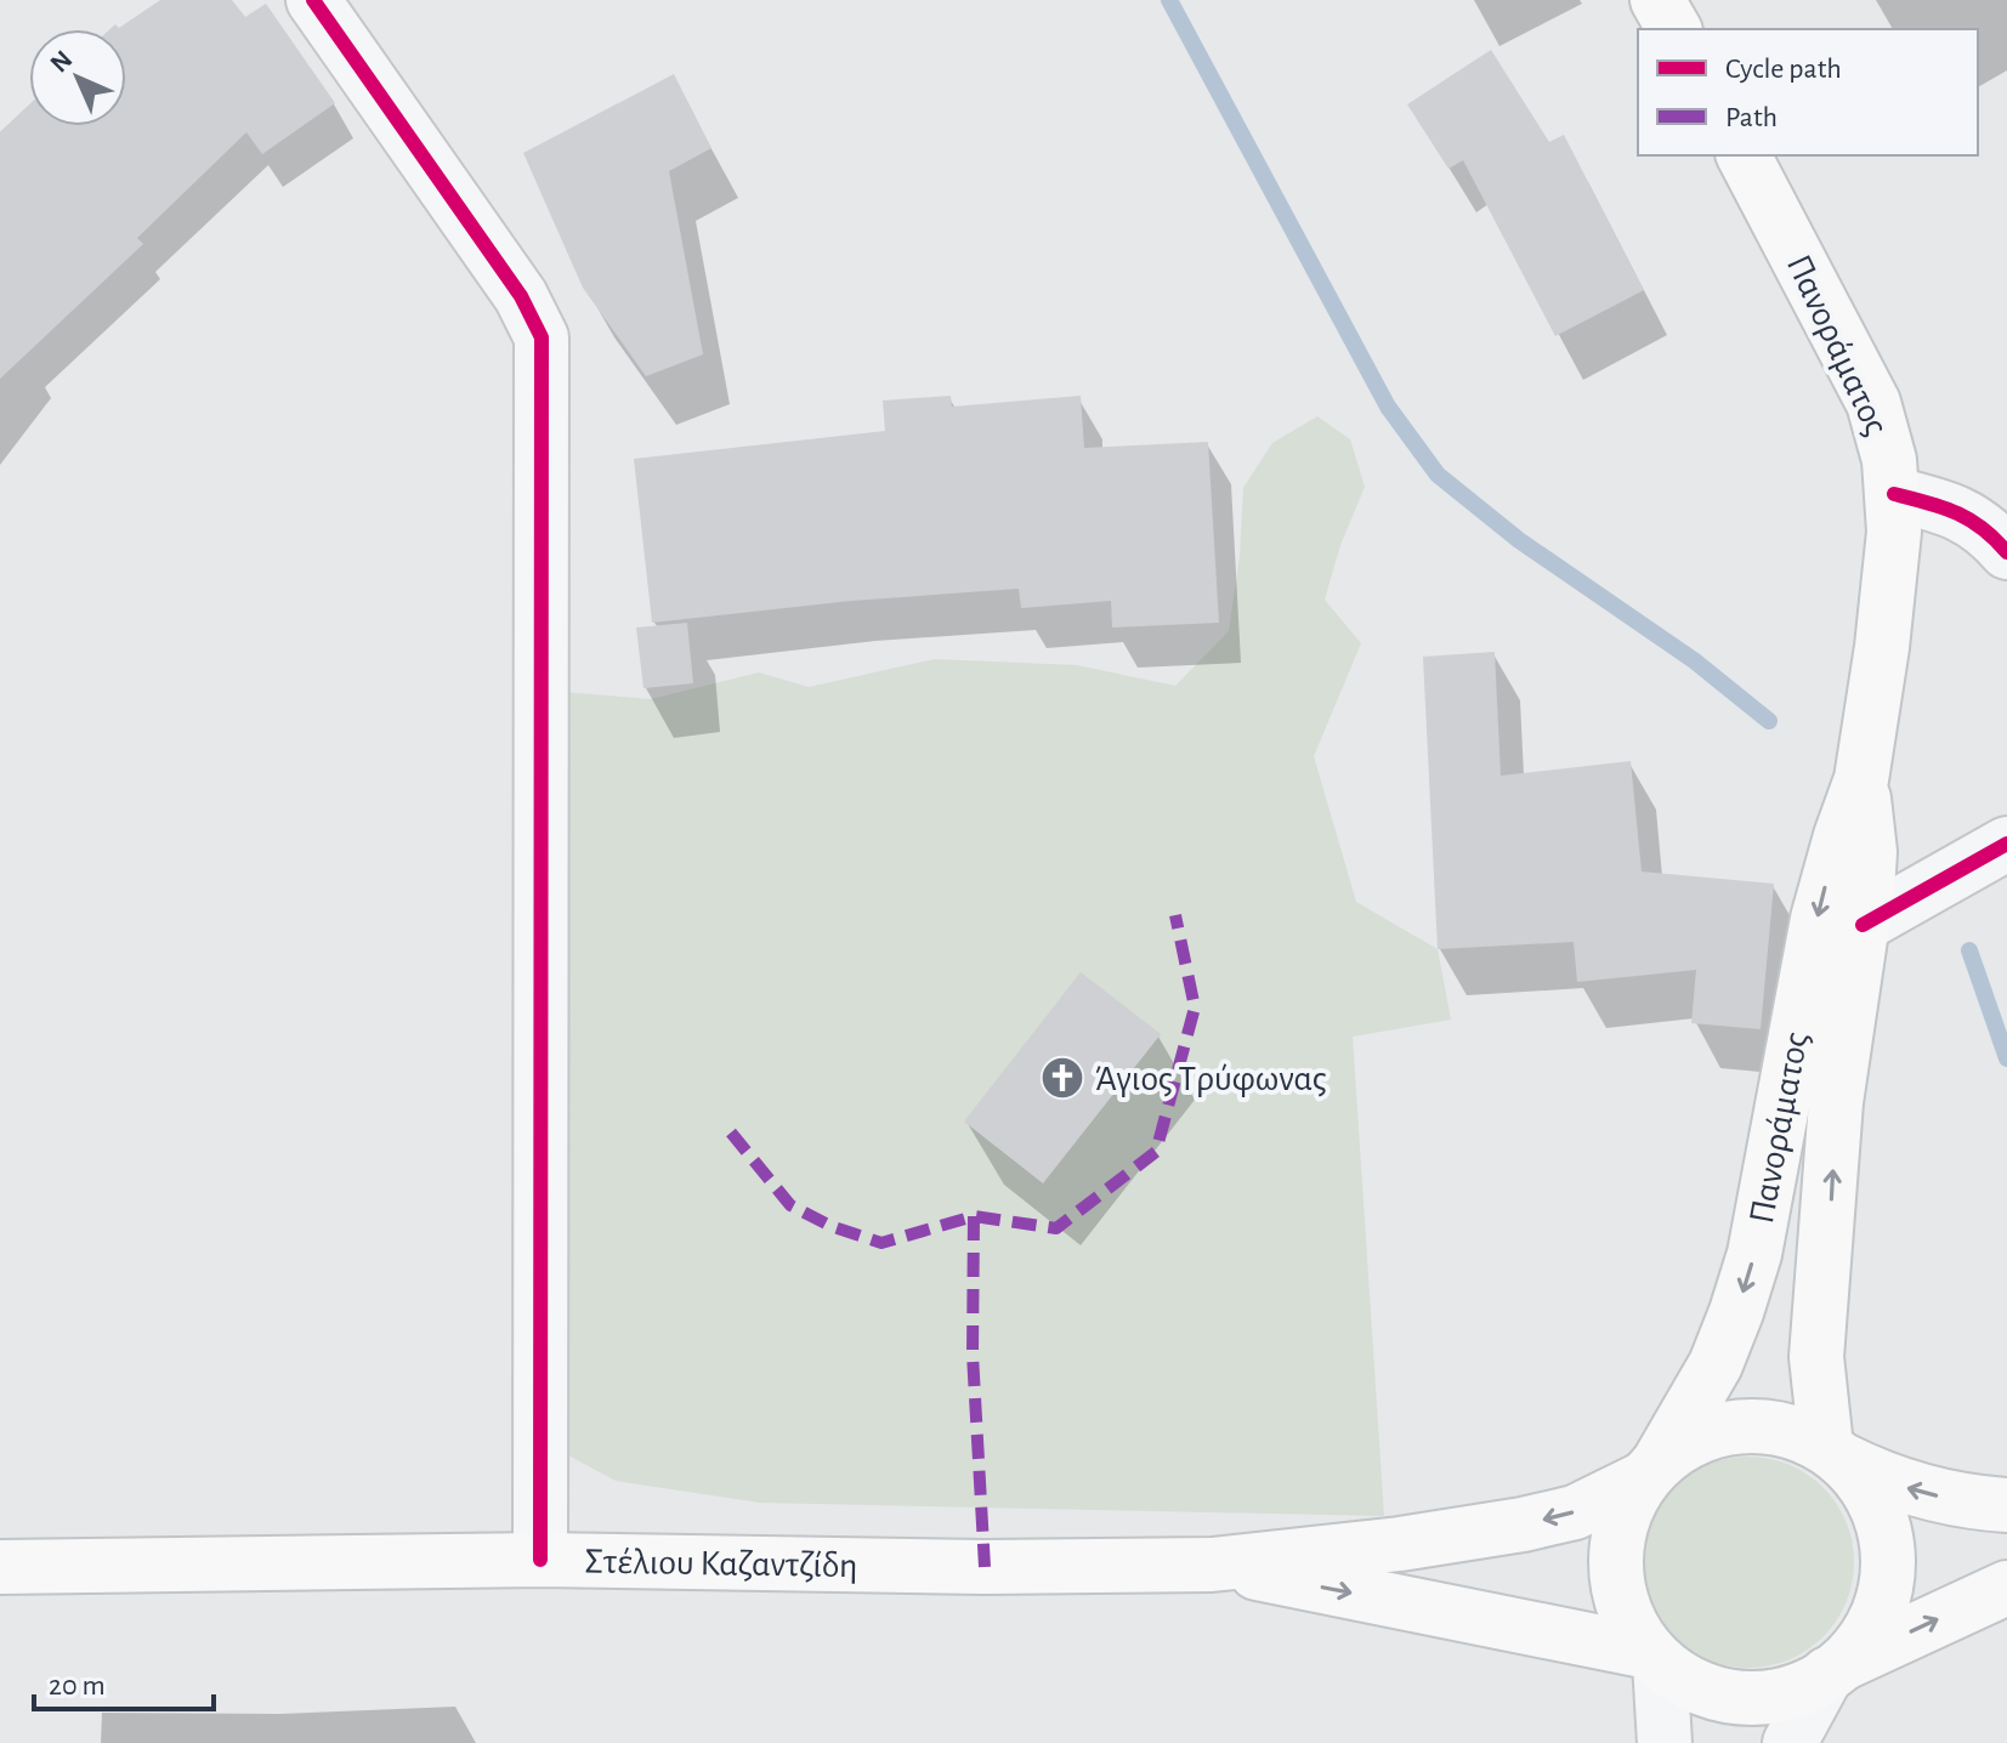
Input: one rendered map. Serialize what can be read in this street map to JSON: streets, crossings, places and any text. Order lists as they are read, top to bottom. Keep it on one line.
{"streets":{"main road":["Πανοράματος","Στέλιου Καζαντζίδη"]},"crossings":[["Πανοράματος","Στέλιου Καζαντζίδη"]],"places":{"church":["Άγιος Τρύφωνας"]},"legend":["Cycle path","Path"],"scale_bar":"20 m","north":"top left"}
